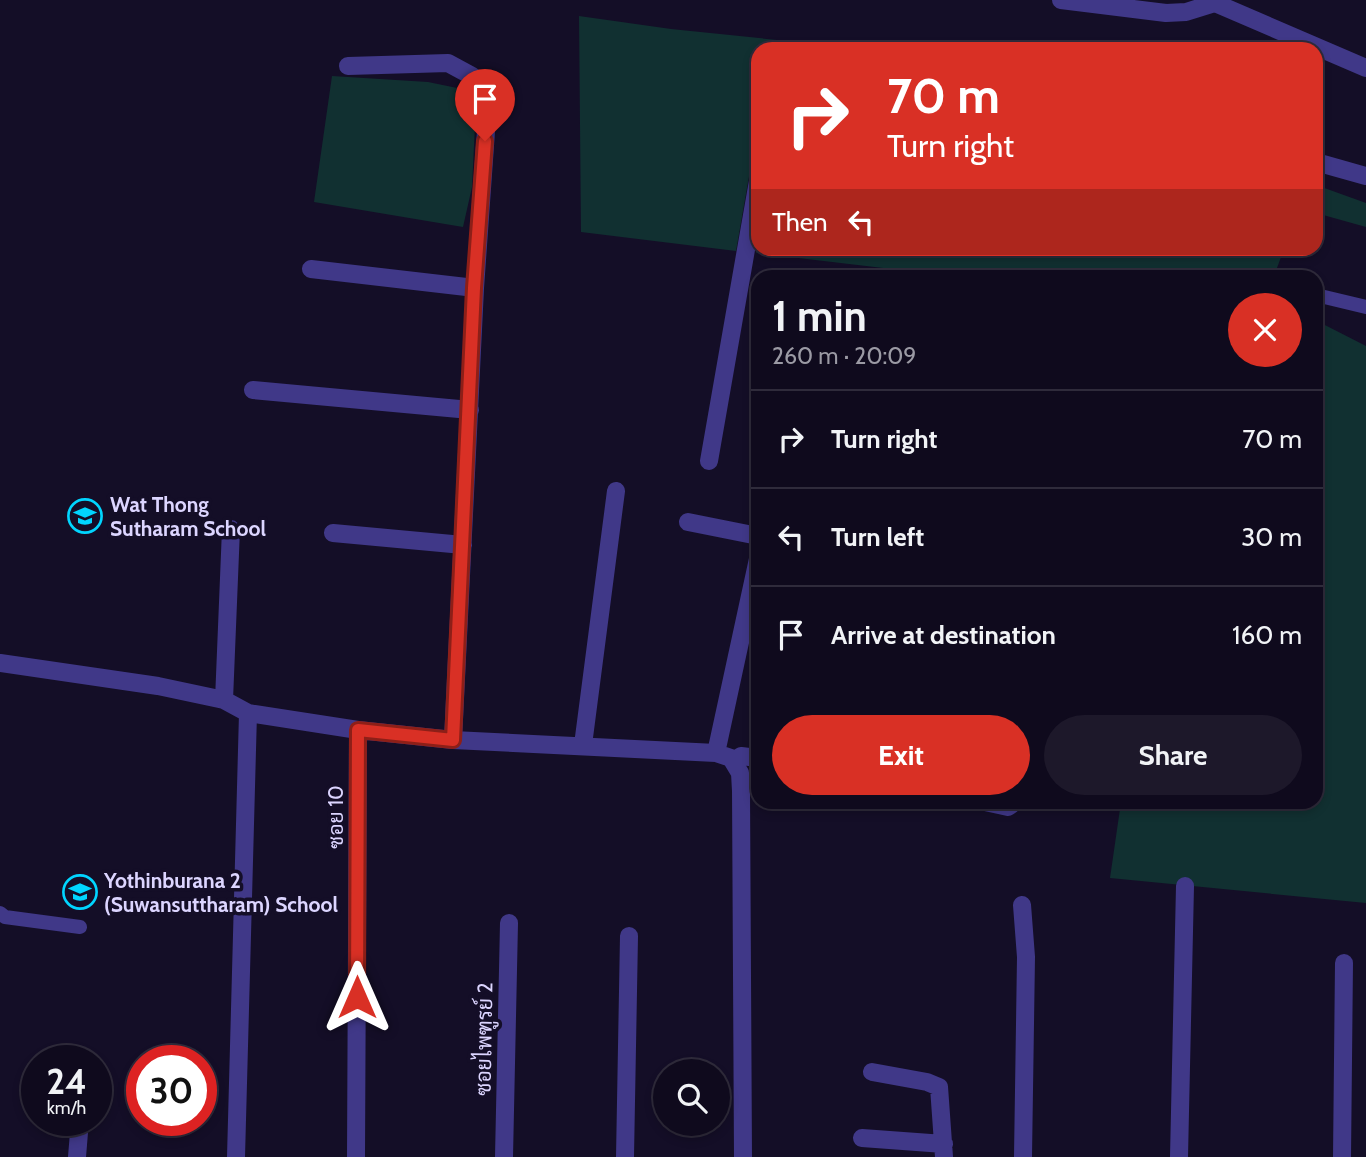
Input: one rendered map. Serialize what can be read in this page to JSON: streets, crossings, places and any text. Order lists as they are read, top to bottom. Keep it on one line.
{"streets":{"street":["ซอย 10","ซอยไพฑูรย์ 2"]},"places":{"school or university":["Wat Thong Sutharam School","Yothinburana 2 (Suwansuttharam) School"]},"page":{"turn":["70 m","Turn right"],"then":"Then","heading":["1 min","260 m · 20:09"],"list":[{"name":"Turn right","value":"70 m"},{"name":"Turn left","value":"30 m"},{"name":"Arrive at destination","value":"160 m"}],"buttons":["Exit","Share"],"speed":"24 km/h","limit":"30"}}
